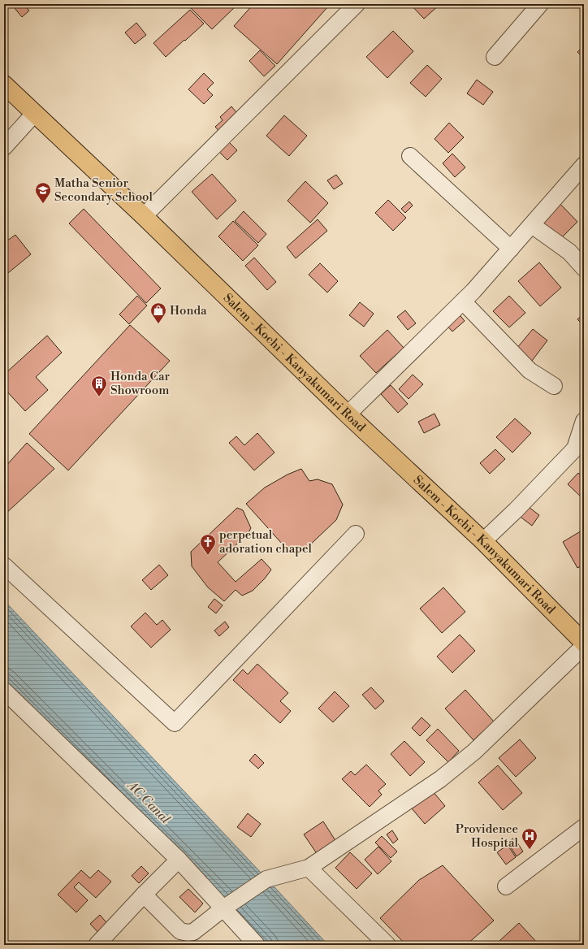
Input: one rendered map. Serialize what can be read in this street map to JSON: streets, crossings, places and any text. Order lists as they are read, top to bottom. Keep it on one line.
{"streets":{"highway":["Salem - Kochi - Kanyakumari Road"]},"water":["AC Canal"],"places":{"school or university":["Matha Senior Secondary School"],"shop":["Honda"],"building":["Honda Car Showroom"],"church":["perpetual adoration chapel"],"hospital":["Providence Hospital"]}}
